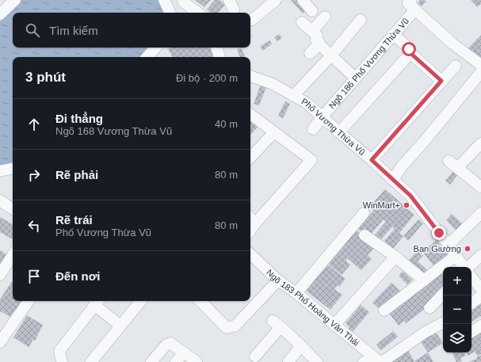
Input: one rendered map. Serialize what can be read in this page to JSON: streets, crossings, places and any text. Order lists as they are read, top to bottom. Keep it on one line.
{"streets":{"street":["Ngõ 186 Phố Vương Thừa Vũ","Phố Vương Thừa Vũ","Ngõ 183 Phố Hoàng Văn Thái"]},"crossings":[["Ngõ 186 Phố Vương Thừa Vũ","Phố Vương Thừa Vũ"]],"places":["WinMart+","Bạn Giường"],"page":{"search":"Tìm kiếm","heading":["3 phút","Đi bộ · 200 m"],"list":[["Đi thẳng","Ngõ 168 Vương Thừa Vũ","40 m"],["Rẽ phải","80 m"],["Rẽ trái","Phố Vương Thừa Vũ","80 m"],"Đến nơi"],"map_buttons":["+","−"]}}
